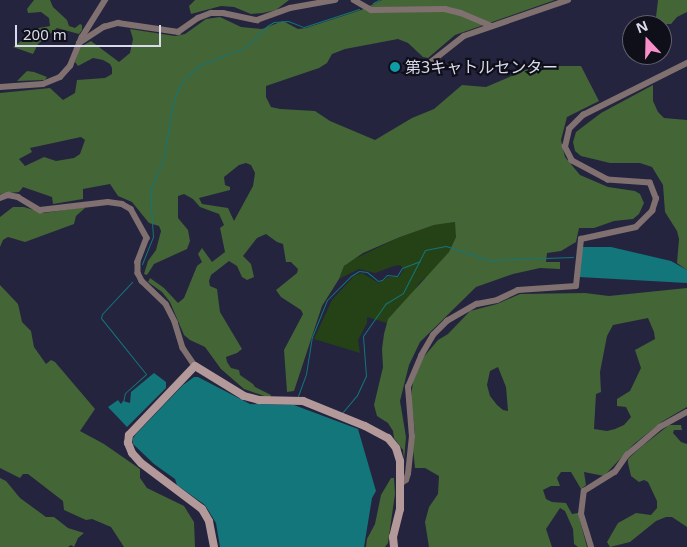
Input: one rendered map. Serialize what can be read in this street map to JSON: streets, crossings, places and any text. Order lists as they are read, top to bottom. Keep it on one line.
{"places":["第3キャトルセンター"],"scale_bar":"200 m","north":"top"}
